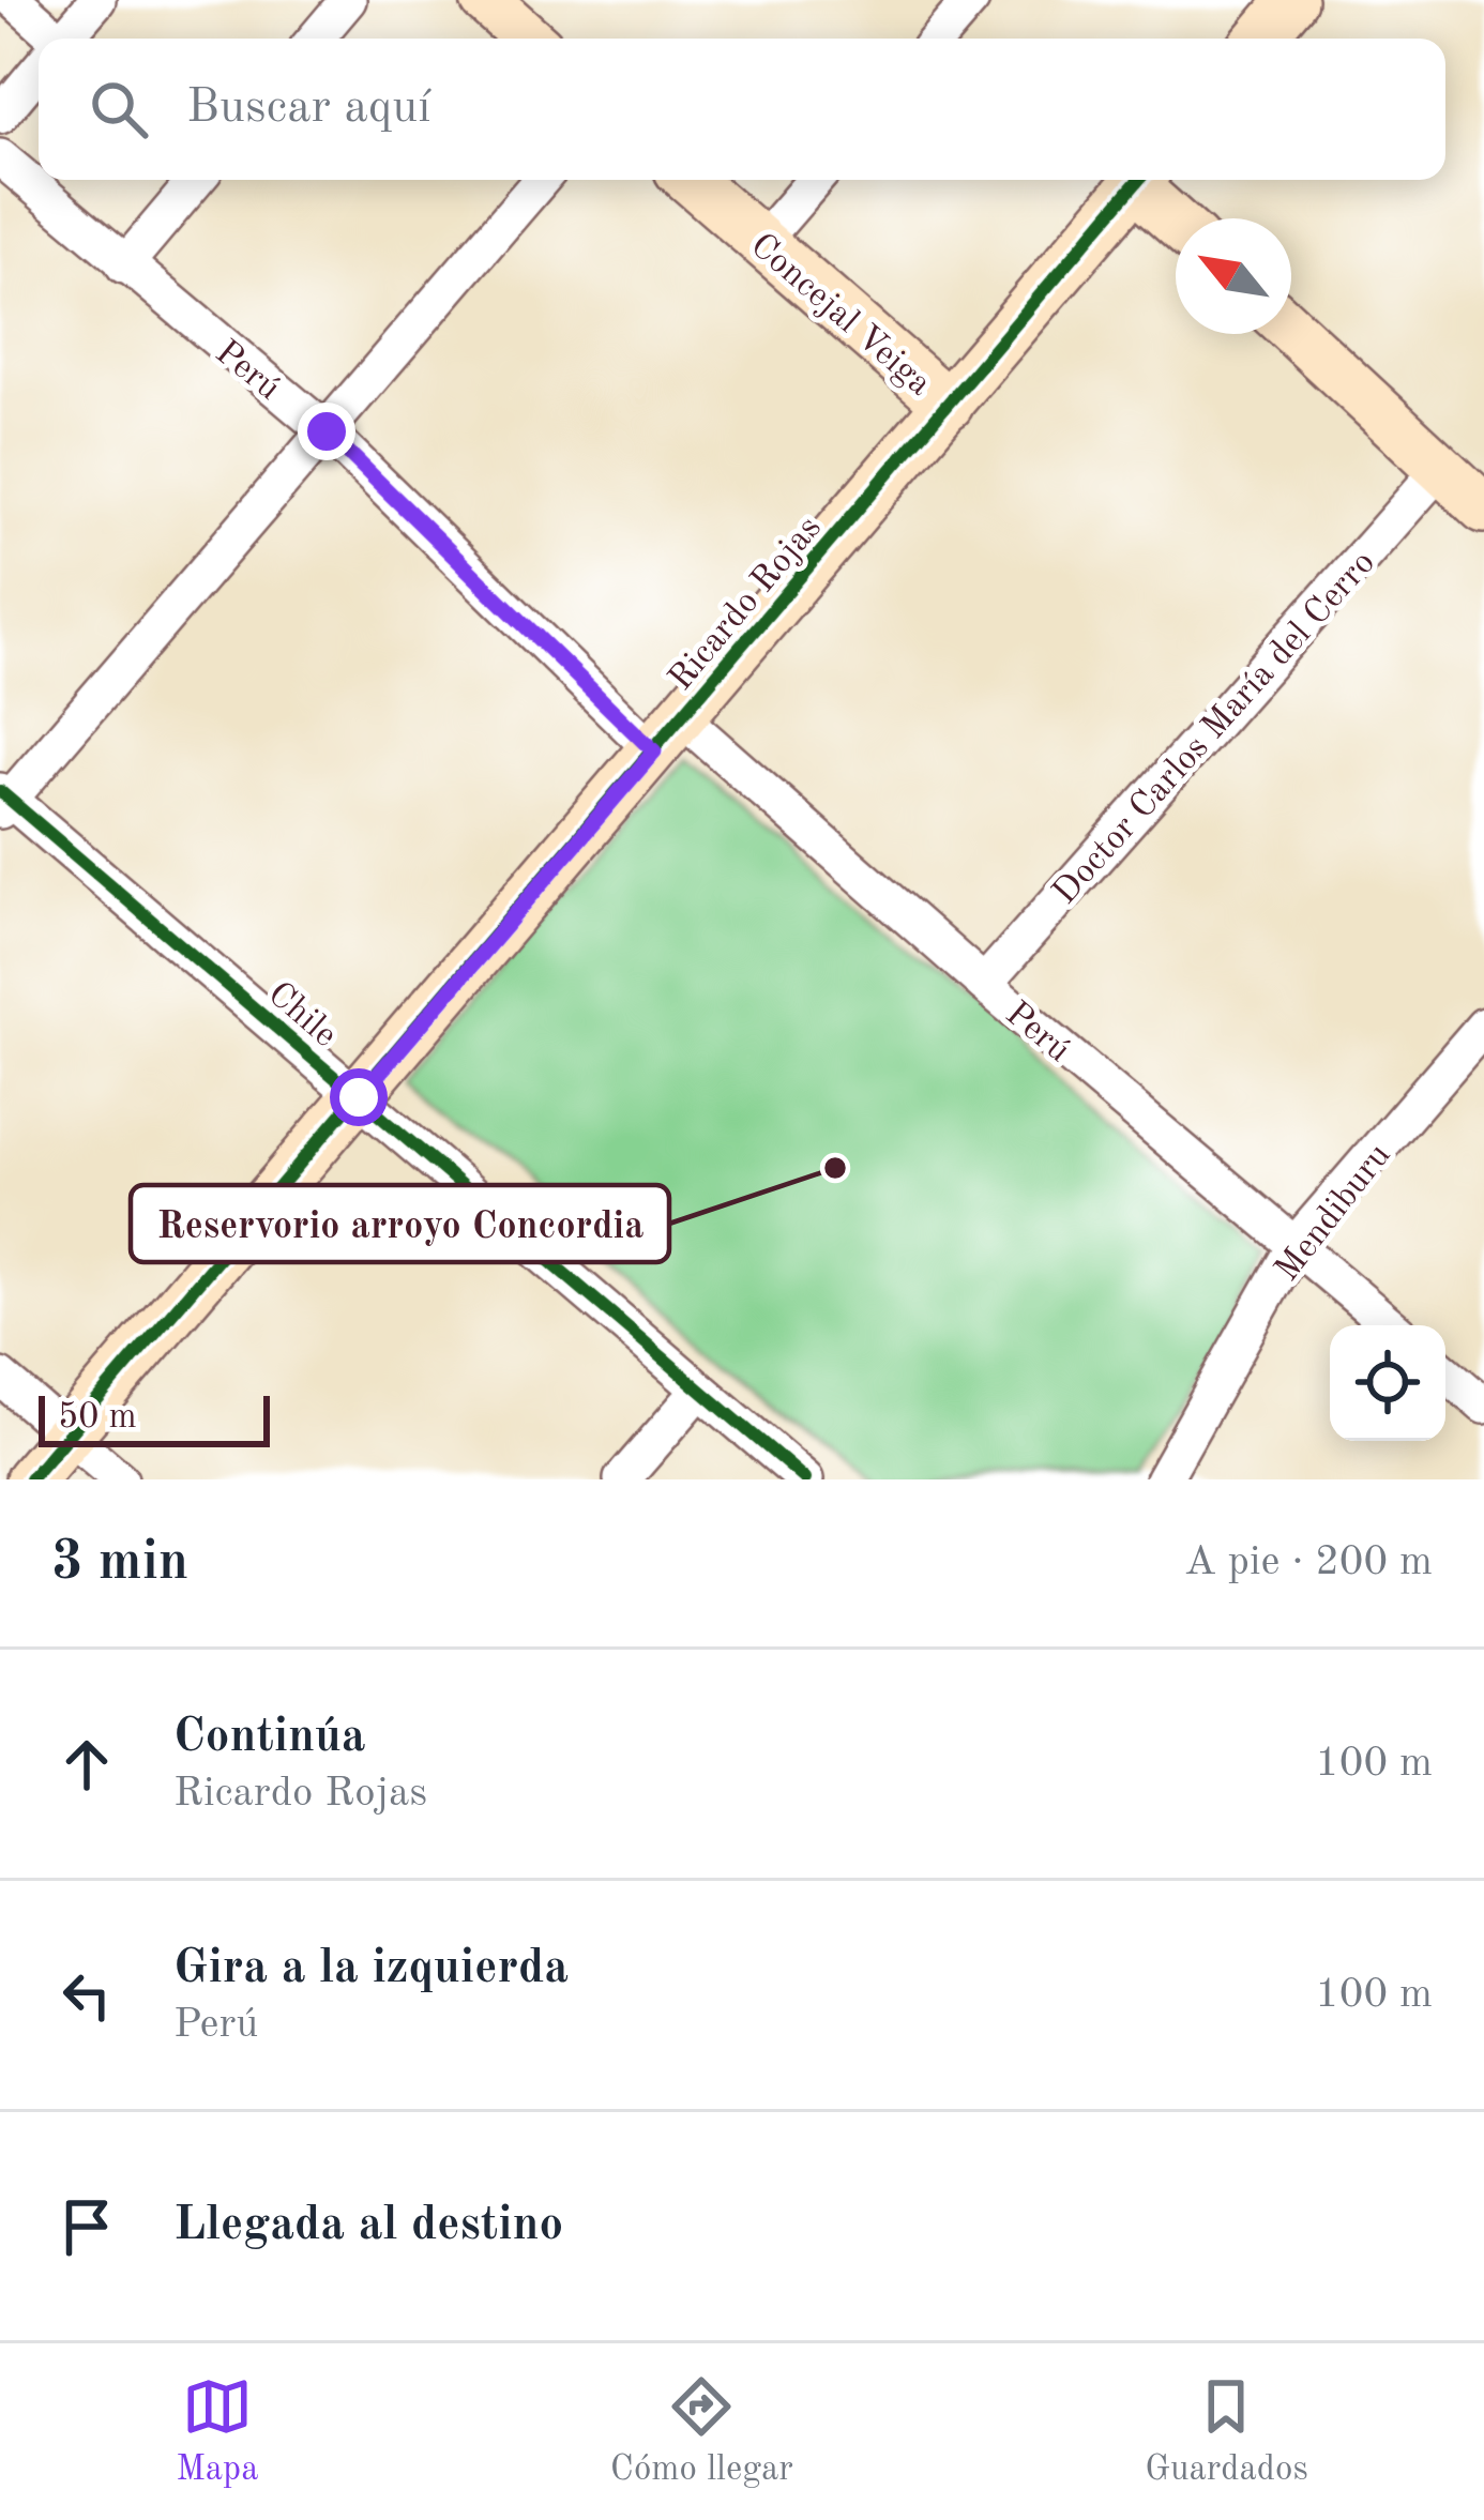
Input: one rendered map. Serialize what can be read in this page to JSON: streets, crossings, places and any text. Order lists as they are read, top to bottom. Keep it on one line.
{"streets":{"street":["Concejal Veiga","Perú","Ricardo Rojas","Doctor Carlos María del Cerro","Chile","Mendiburu"]},"crossings":[["Concejal Veiga","Ricardo Rojas"],["Perú","Ricardo Rojas"],["Perú","Doctor Carlos María del Cerro"],["Perú","Mendiburu"],["Ricardo Rojas","Chile"]],"places":["Reservorio arroyo Concordia"],"scale_bar":"50 m","north":"top left","page":{"search":"Buscar aquí","scale":"50 m","heading":["3 min","A pie · 200 m"],"list":[["Continúa","Ricardo Rojas","100 m"],["Gira a la izquierda","Perú","100 m"],"Llegada al destino"],"nav":["Mapa","Cómo llegar","Guardados"]}}
